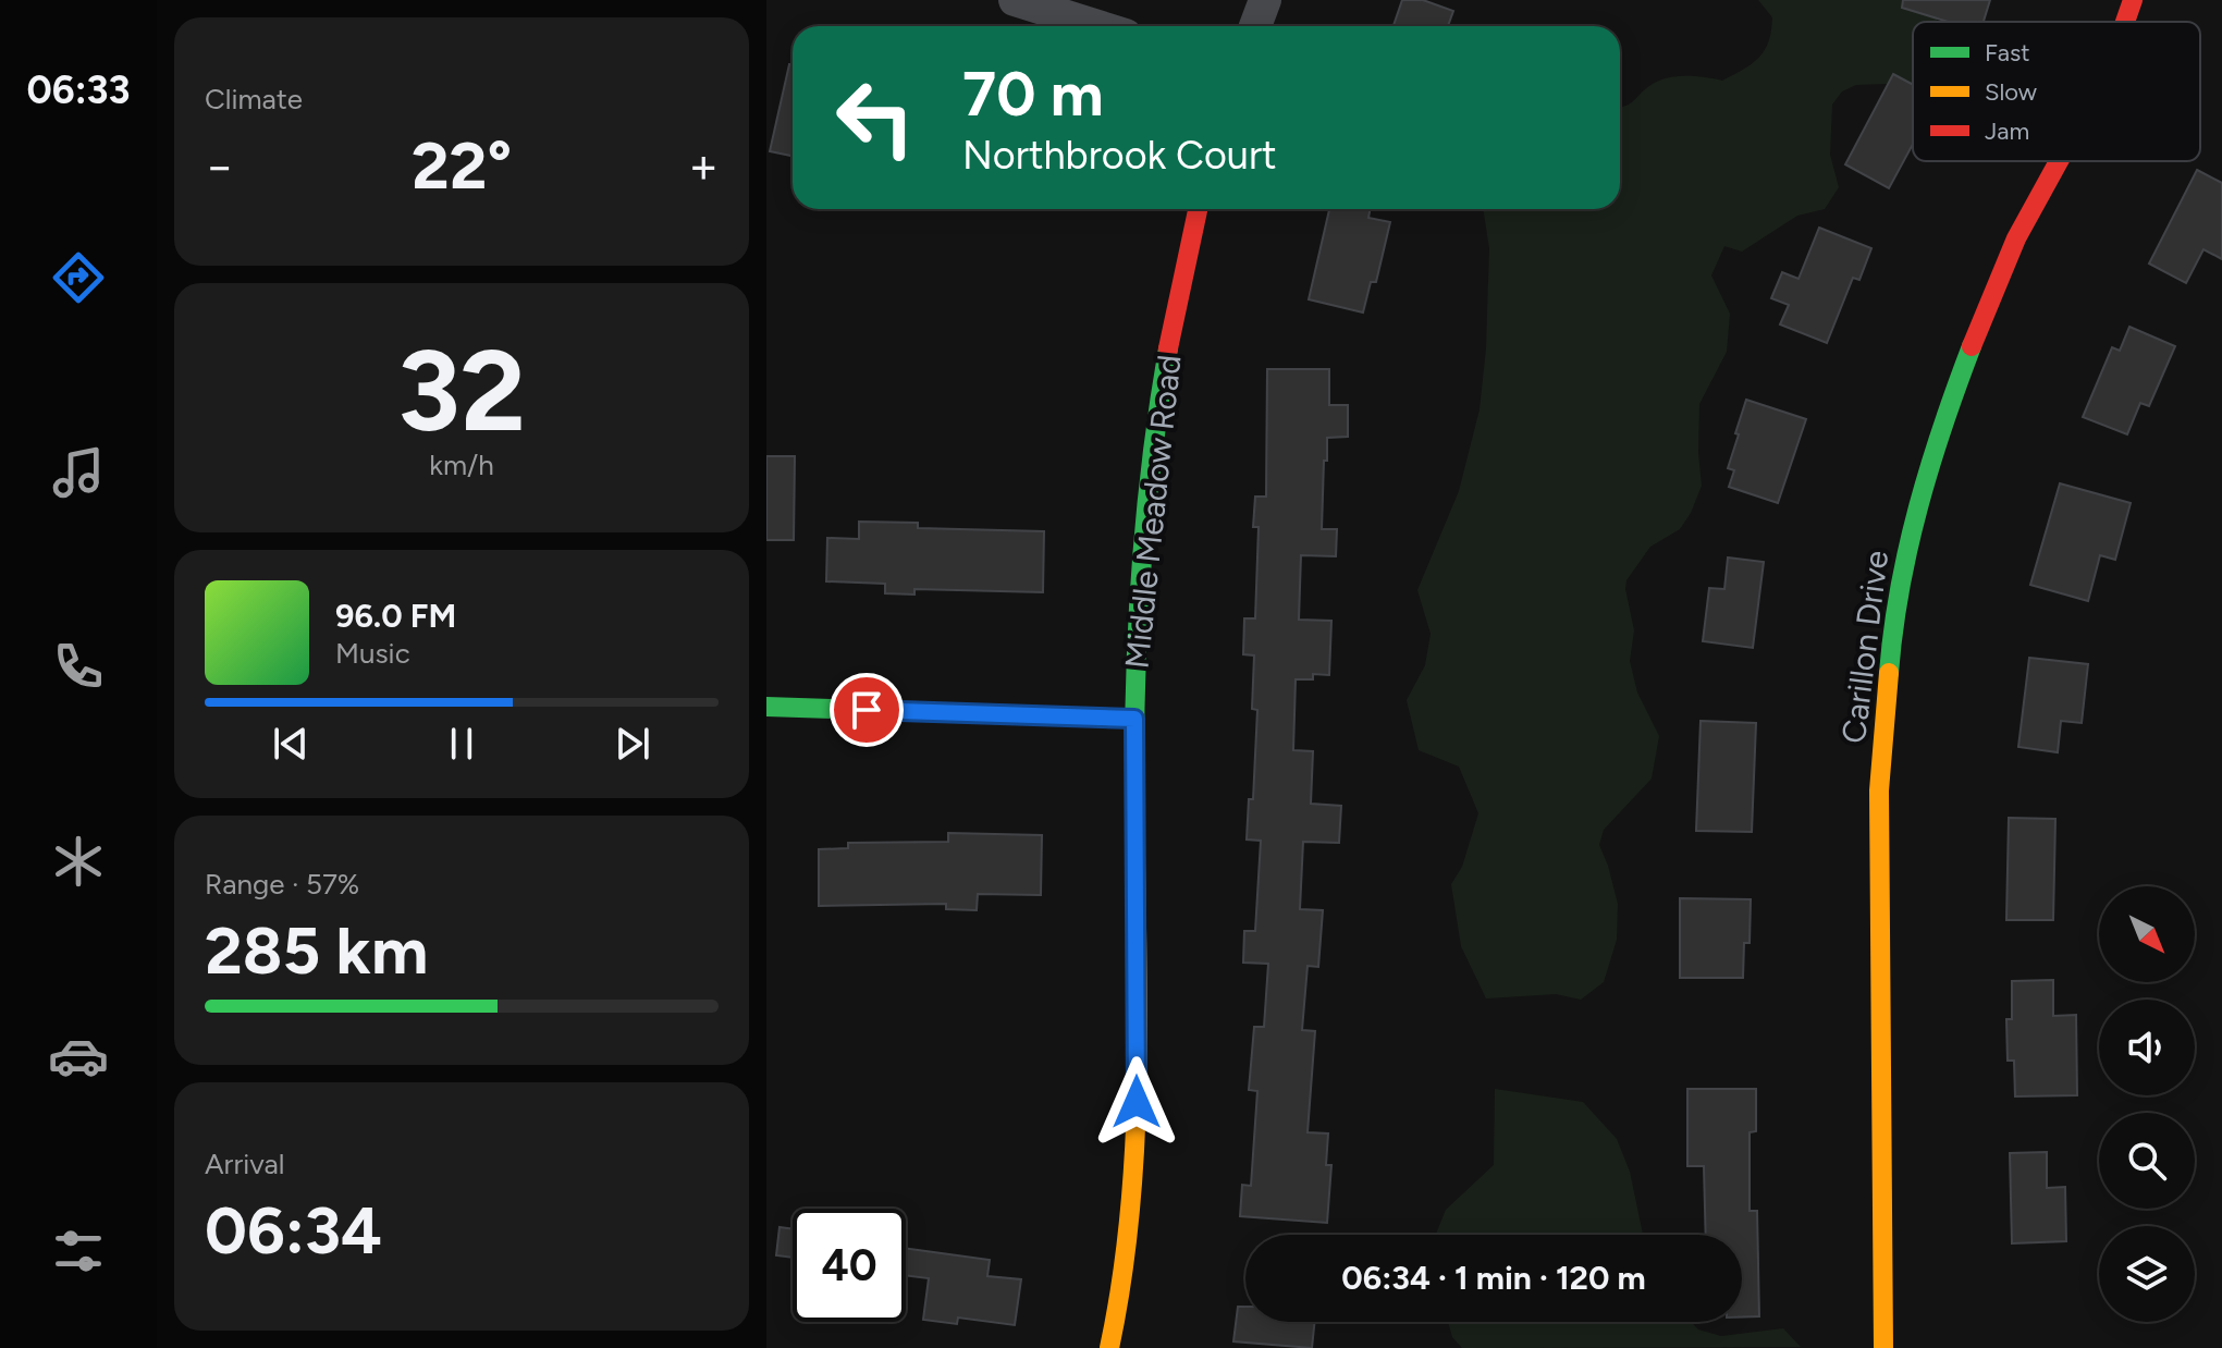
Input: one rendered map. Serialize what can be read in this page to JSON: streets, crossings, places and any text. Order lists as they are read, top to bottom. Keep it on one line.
{"streets":{"street":["Middle Meadow Road","Carillon Drive"]},"legend":["Fast","Slow","Jam"],"north":"bottom right","page":{"tabs":"06:33","tile":["Climate",["32","km/h"],["Range · 57%","285 km"],["Arrival","06:34"]],"turn":["70 m","Northbrook Court"],"heat":["−","22°","+"],"song":["96.0 FM","Music"],"limit":"40","trip":"06:34 · 1 min · 120 m"}}
